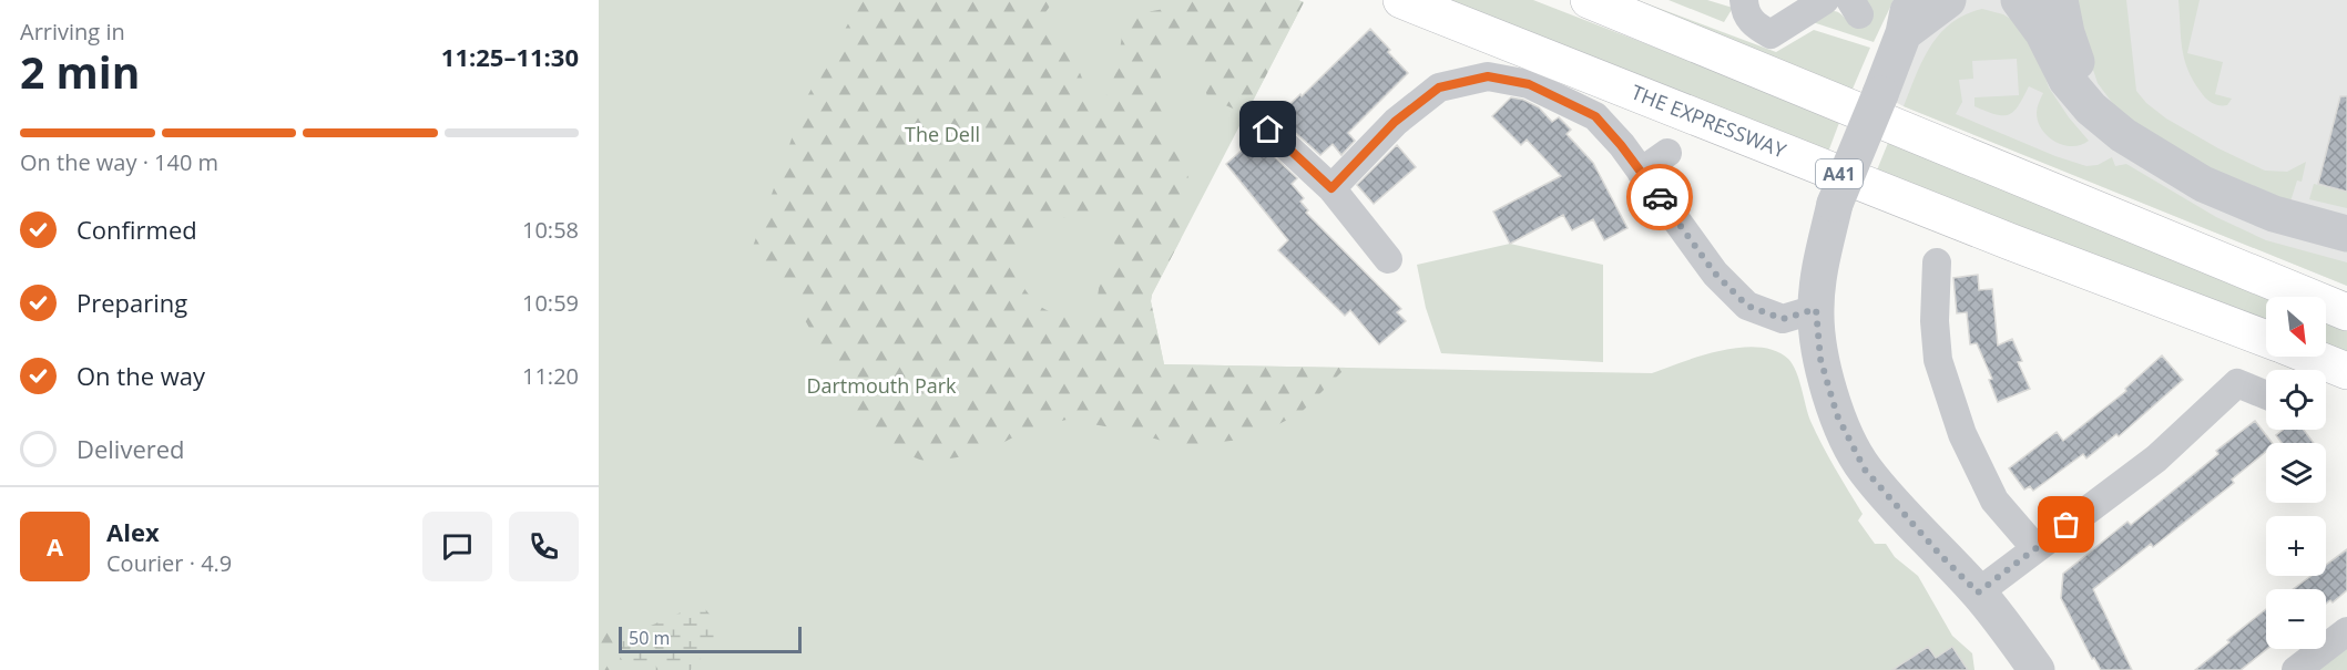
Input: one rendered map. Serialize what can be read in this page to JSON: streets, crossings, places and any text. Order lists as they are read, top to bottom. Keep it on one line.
{"streets":{"highway":["THE EXPRESSWAY","A41"]},"parks":["The Dell","Dartmouth Park"],"scale_bar":"50 m","north":"bottom right","page":{"heading":["2 min","Arriving in","11:25–11:30"],"panel":["Alex","Courier · 4.9"],"bar":"On the way · 140 m","list":[["Confirmed","10:58"],["Preparing","10:59"],["On the way","11:20"],"Delivered"],"map_buttons":["+","−"],"round":"A","scale":"50 m"}}
